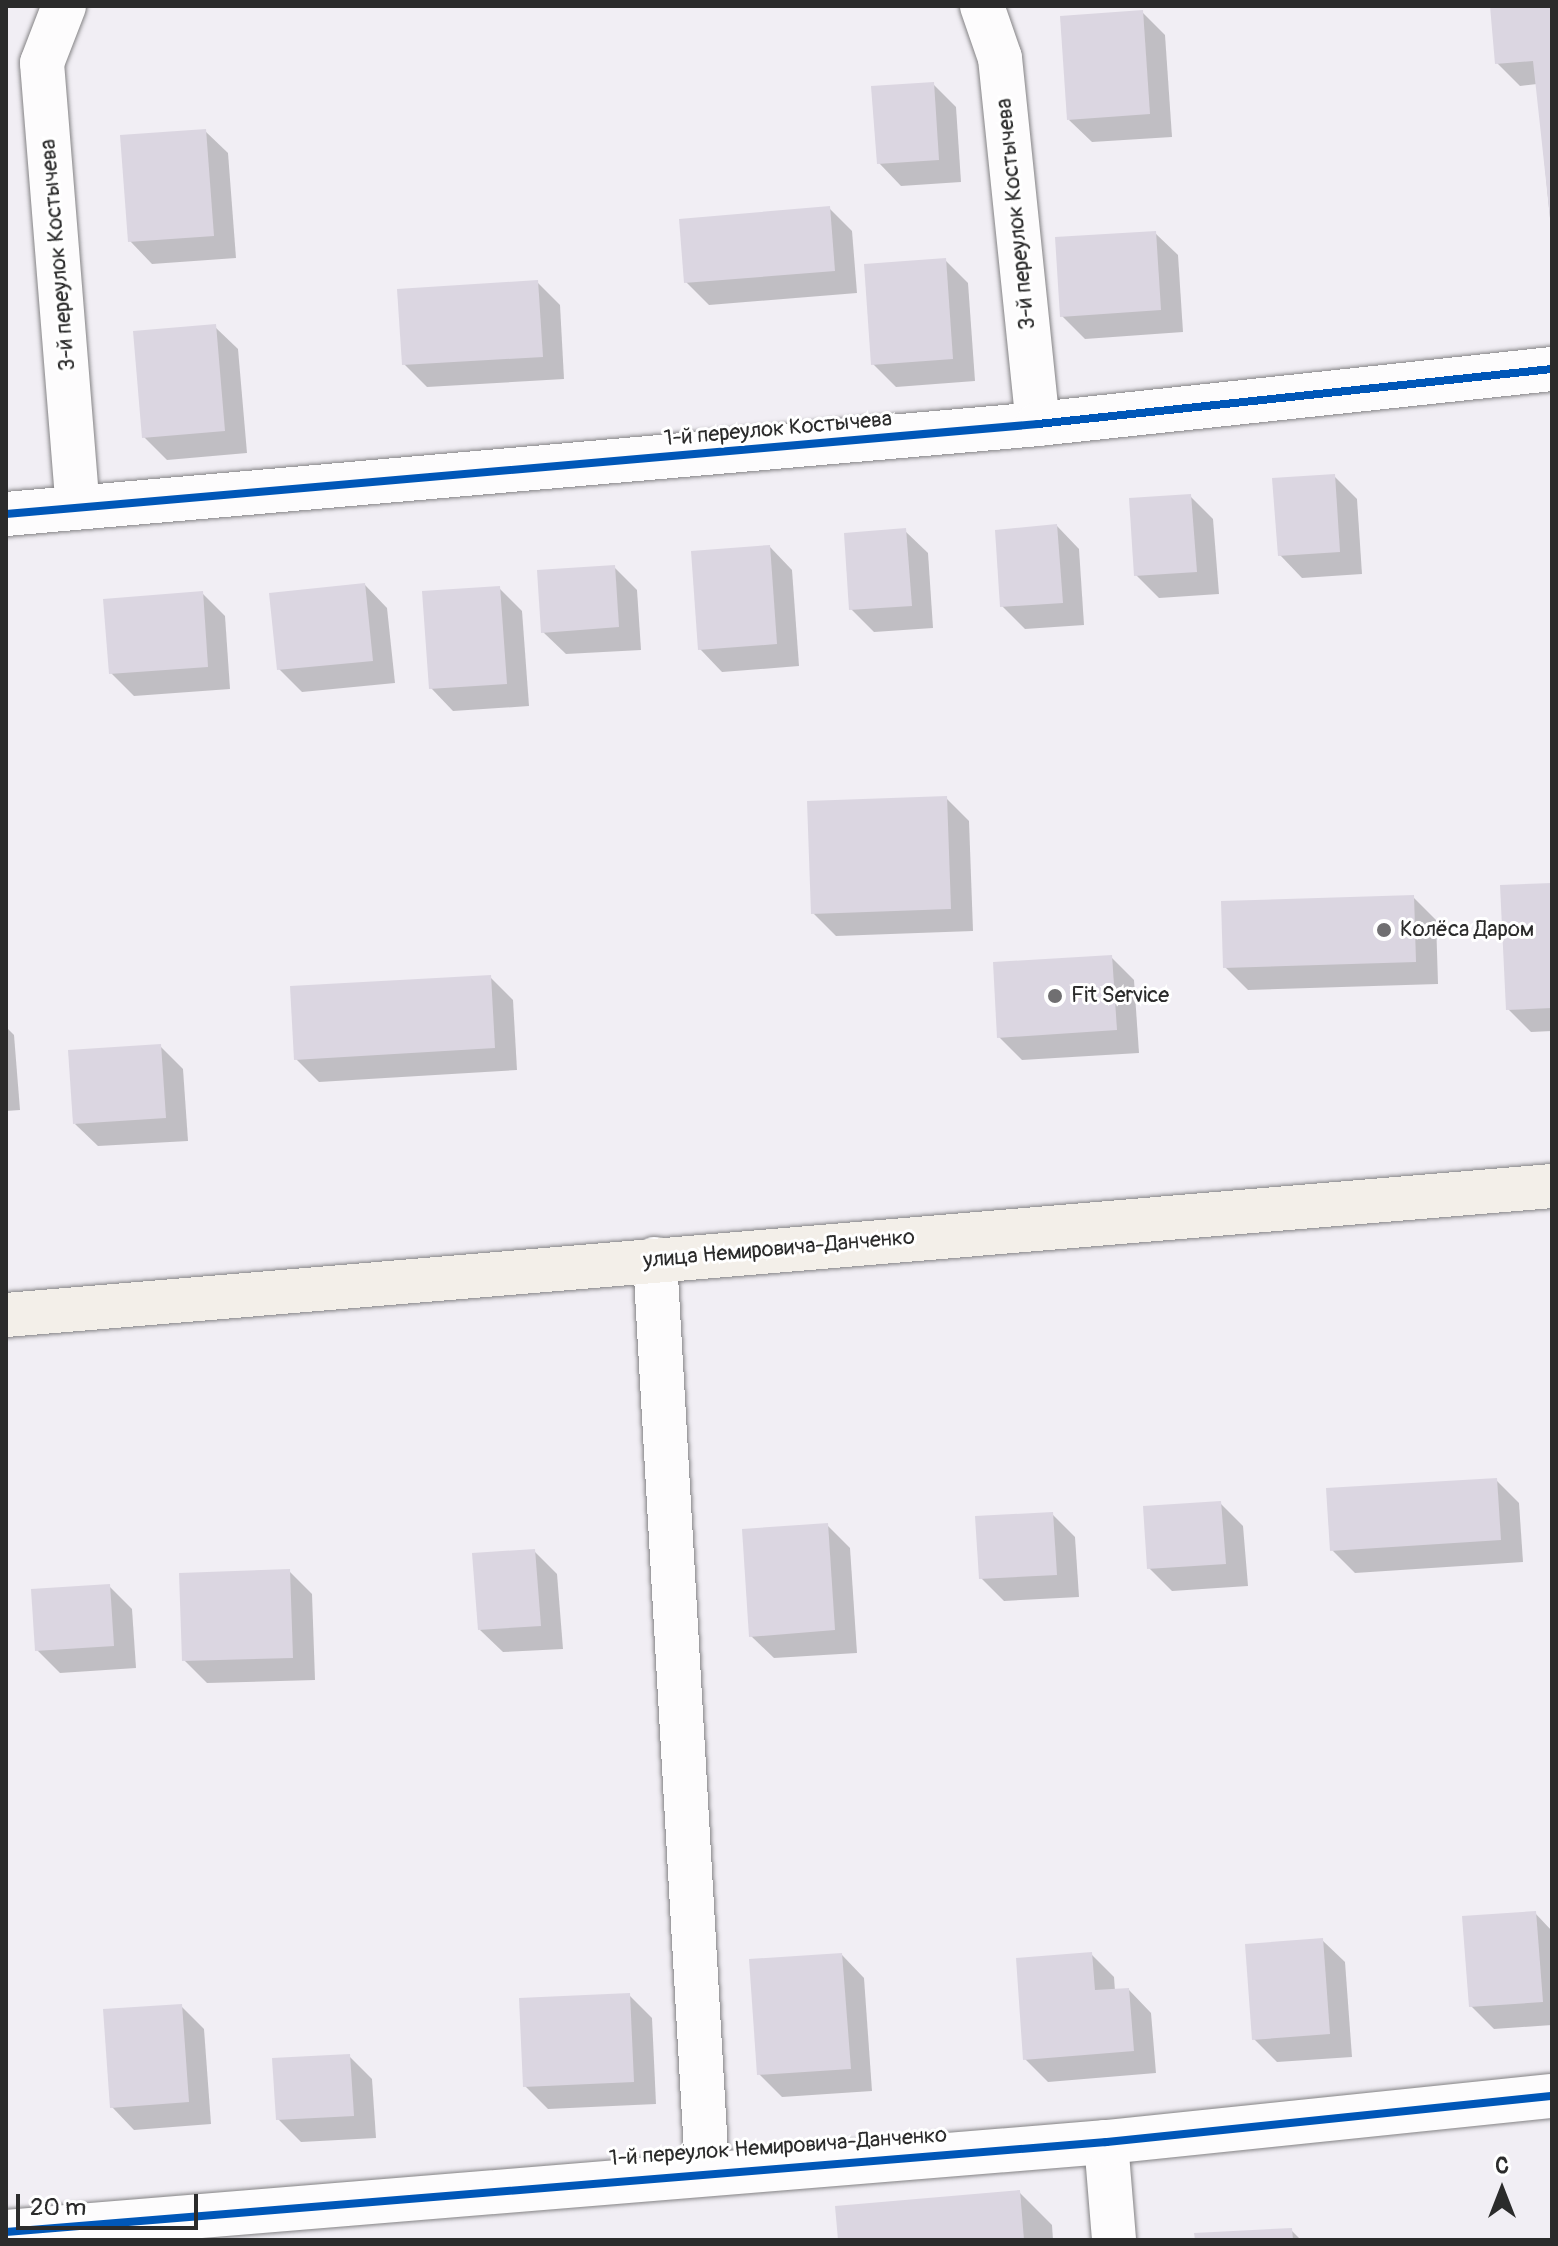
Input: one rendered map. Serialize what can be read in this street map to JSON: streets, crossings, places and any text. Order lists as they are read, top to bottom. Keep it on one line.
{"streets":{"main road":["улица Немировича-Данченко"],"street":["3-й переулок Костычева","1-й переулок Костычева","1-й переулок Немировича-Данченко"]},"crossings":[["3-й переулок Костычева","1-й переулок Костычева"]],"places":["Колёса Даром","Fit Service"],"scale_bar":"20 m","north":"top"}
